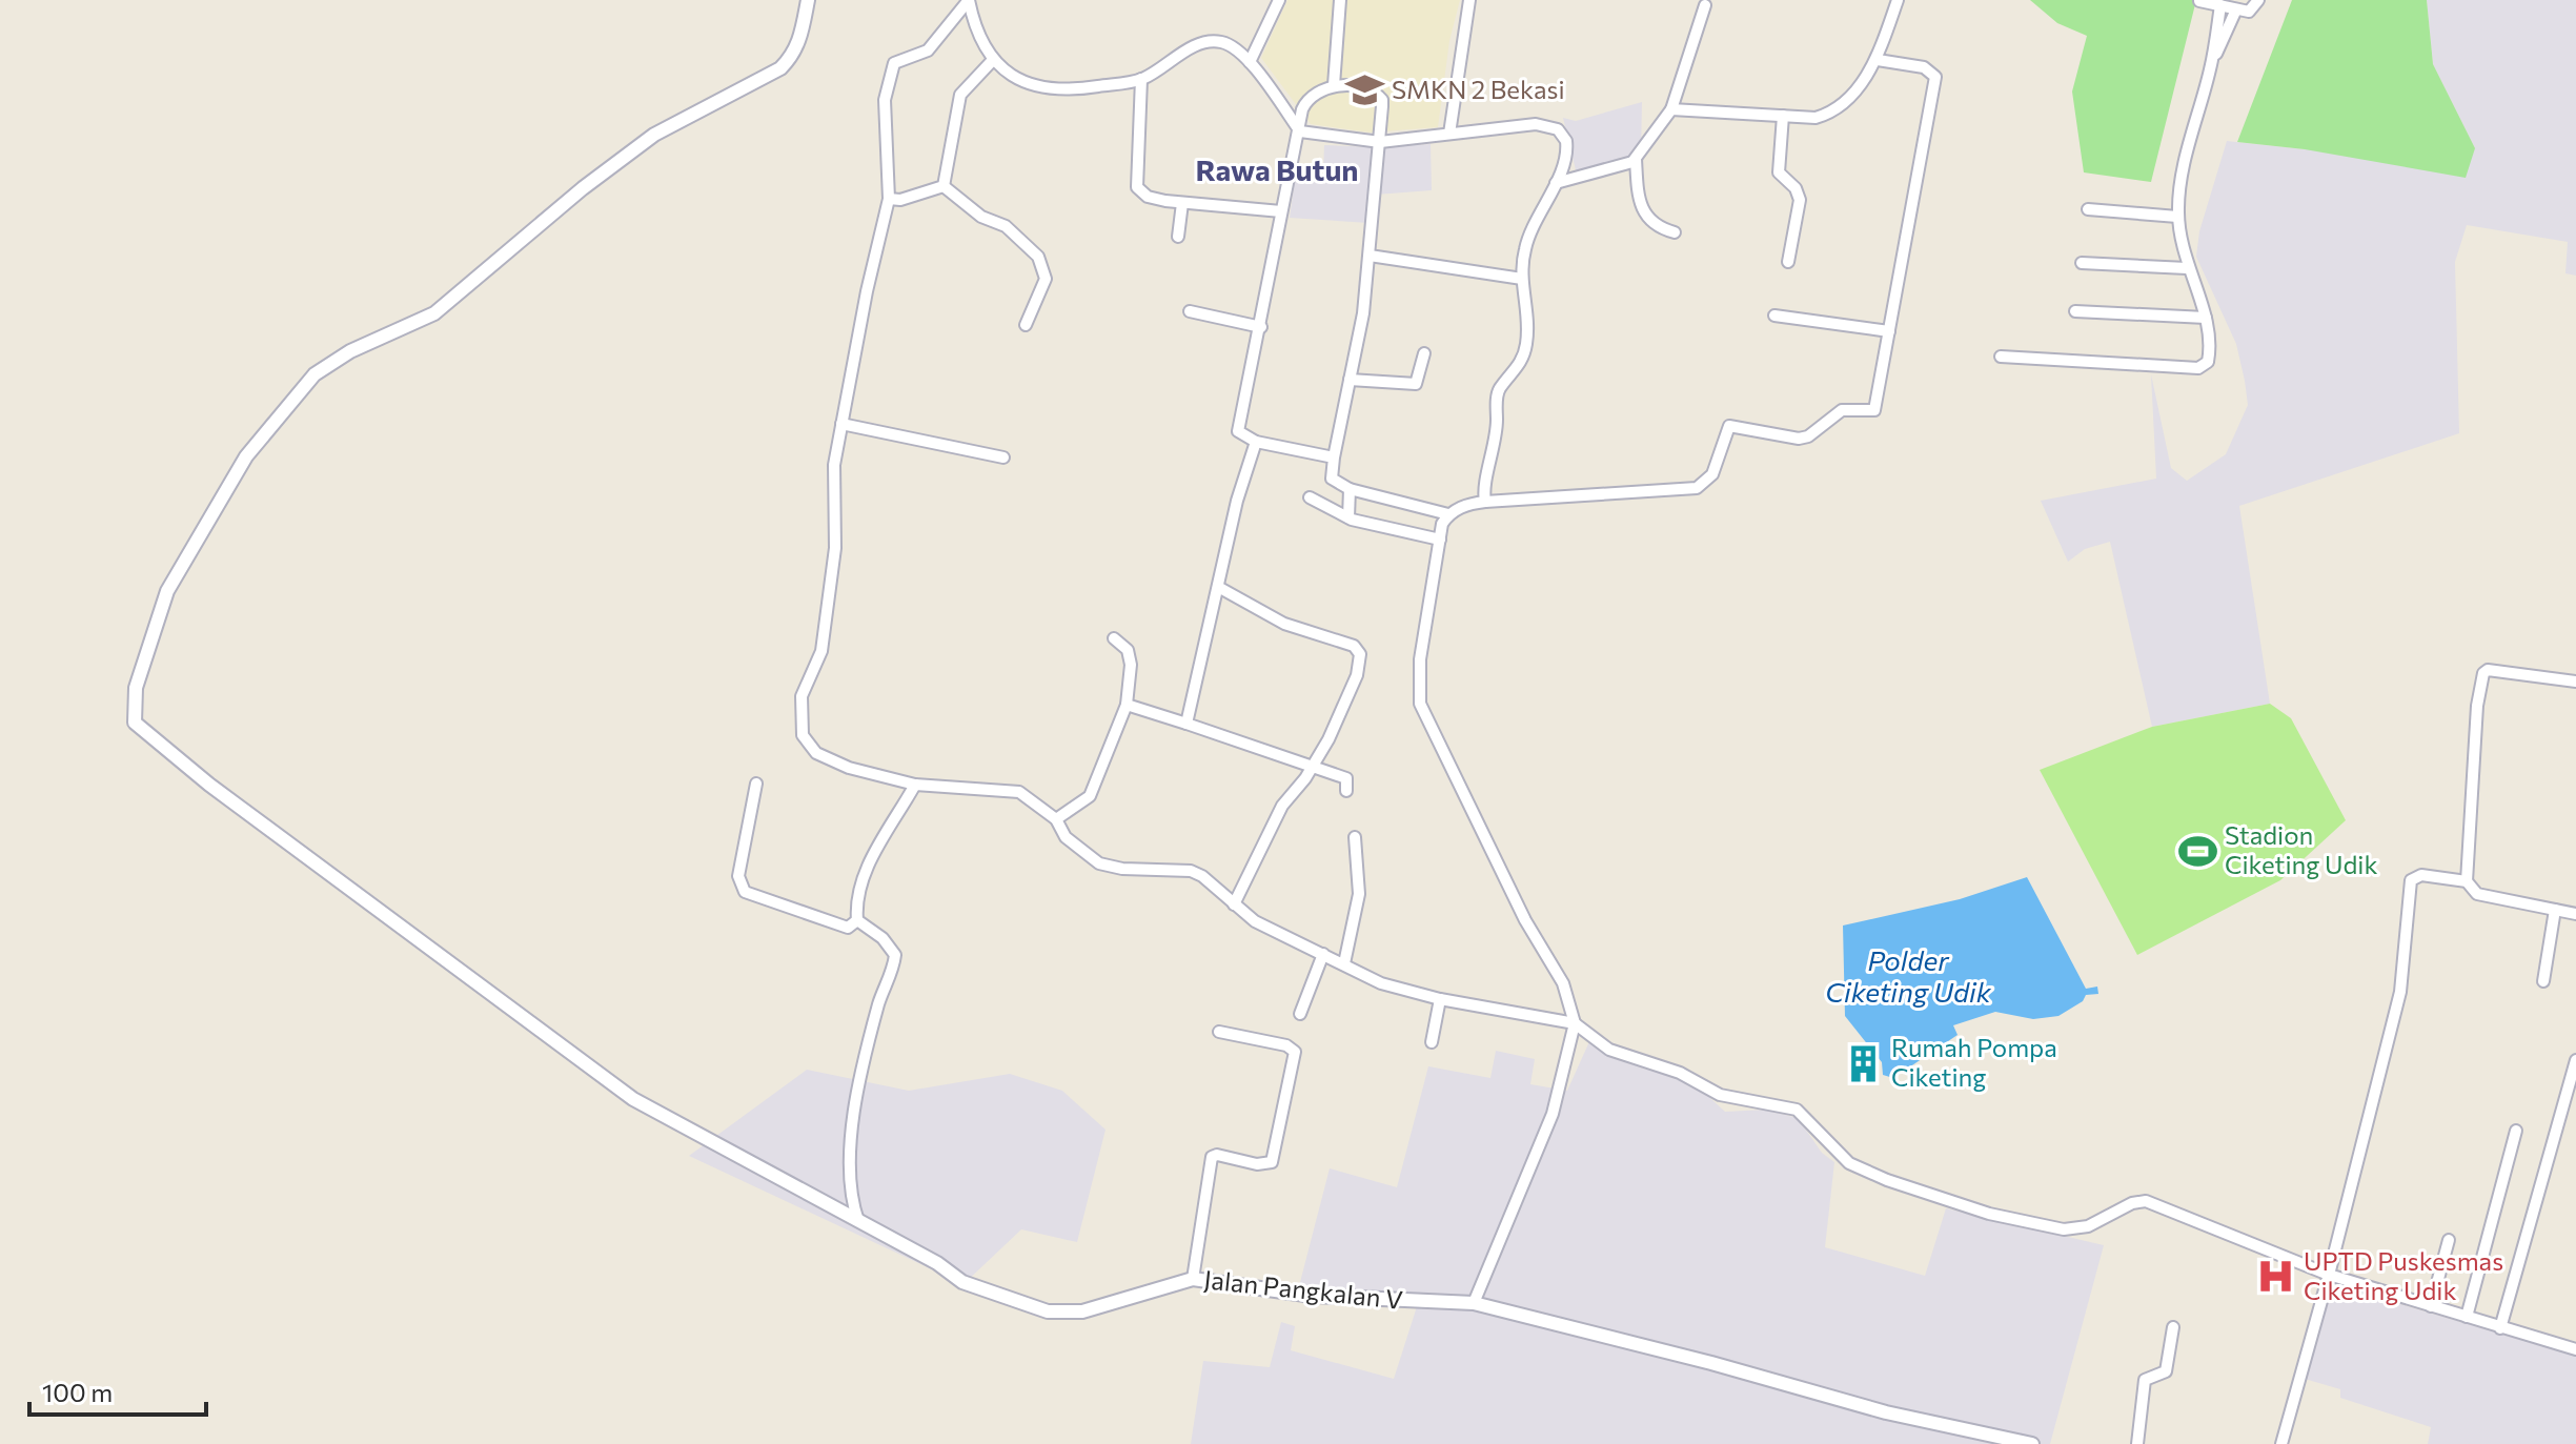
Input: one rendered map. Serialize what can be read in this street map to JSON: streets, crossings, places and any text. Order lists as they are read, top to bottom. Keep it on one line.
{"streets":{"street":["Jalan Pangkalan V"]},"districts":["Rawa Butun"],"water":["Polder Ciketing Udik"],"places":{"school or university":["SMKN 2 Bekasi"],"sports":["Stadion Ciketing Udik"],"building":["Rumah Pompa Ciketing"],"hospital":["UPTD Puskesmas Ciketing Udik"]},"scale_bar":"100 m"}
